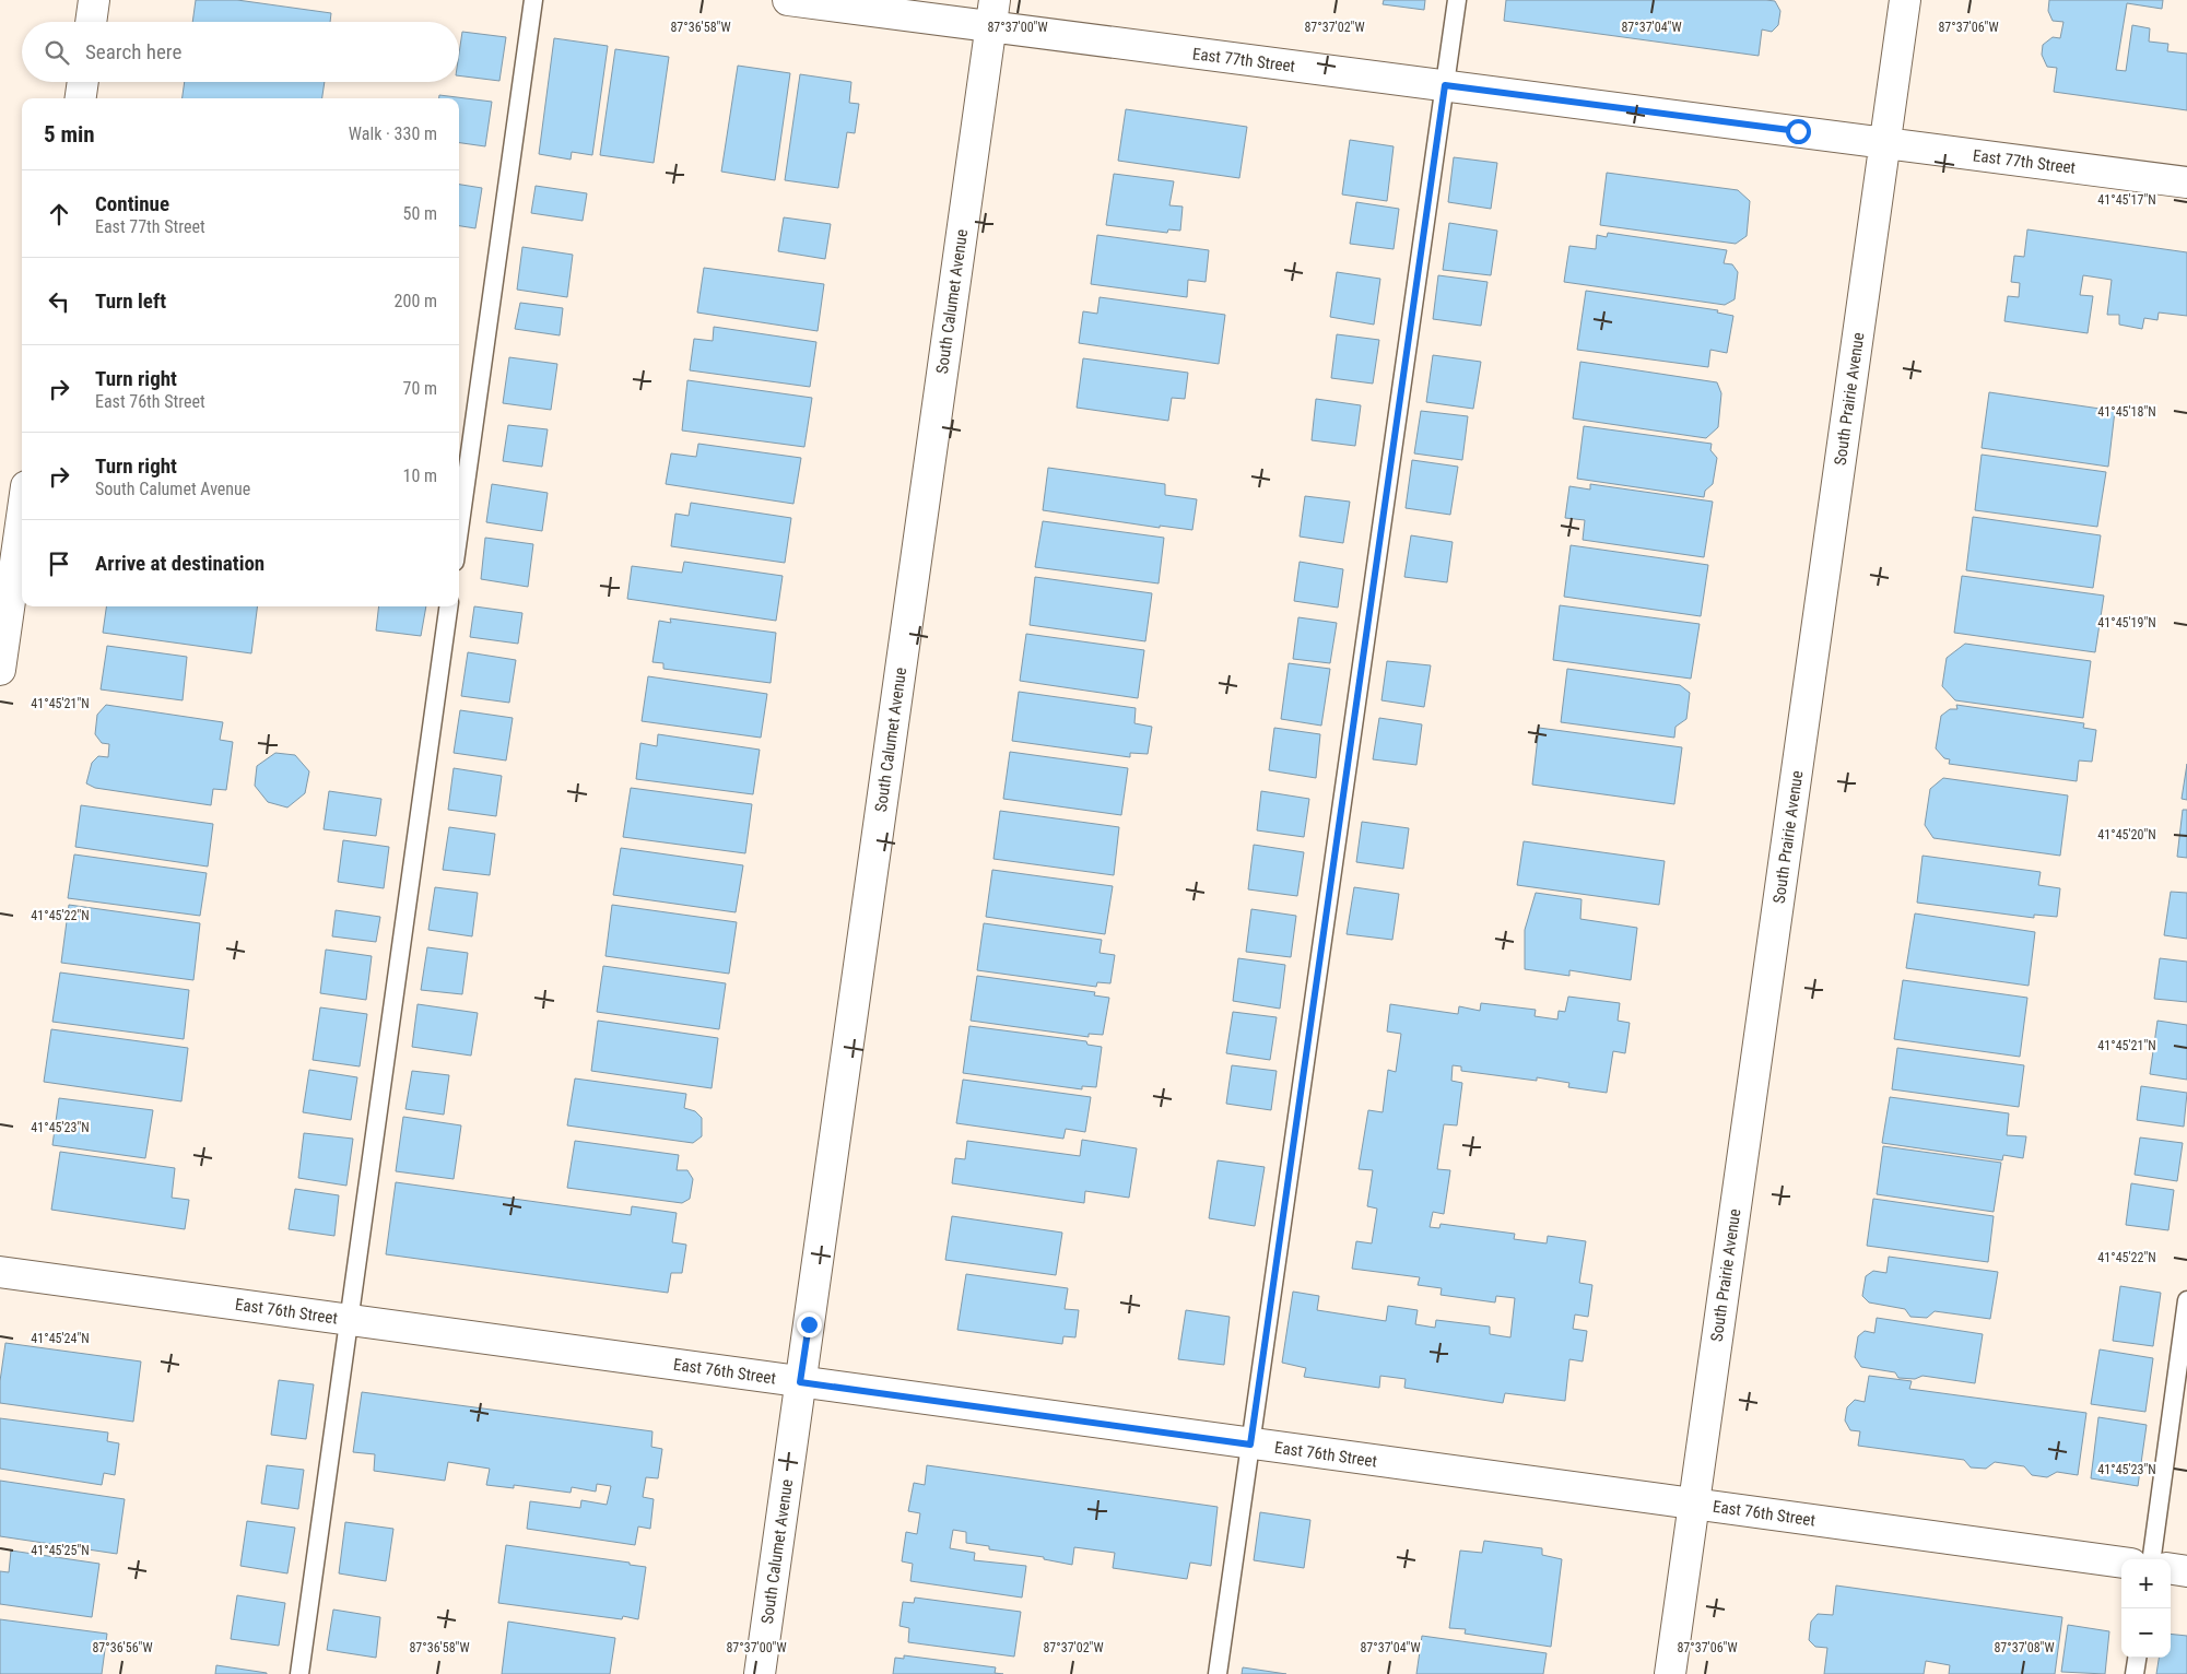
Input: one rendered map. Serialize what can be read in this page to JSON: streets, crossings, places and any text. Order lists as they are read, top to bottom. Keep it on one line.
{"streets":{"street":["East 77th Street","South Calumet Avenue","South Prairie Avenue","East 76th Street"]},"crossings":[["East 77th Street","South Calumet Avenue"],["East 77th Street","South Prairie Avenue"],["South Calumet Avenue","East 76th Street"],["South Prairie Avenue","East 76th Street"]],"page":{"search":"Search here","heading":["5 min","Walk · 330 m"],"list":[["Continue","East 77th Street","50 m"],["Turn left","200 m"],["Turn right","East 76th Street","70 m"],["Turn right","South Calumet Avenue","10 m"],"Arrive at destination"],"map_buttons":["+","−"]},"coordinates":["87°36'58\"W","87°37'00\"W","87°37'02\"W","87°37'04\"W","87°37'06\"W","41°45'17\"N","41°45'18\"N","41°45'19\"N","41°45'21\"N","41°45'20\"N","41°45'22\"N","41°45'23\"N","41°45'24\"N","41°45'25\"N","87°36'56\"W","87°37'08\"W"]}
